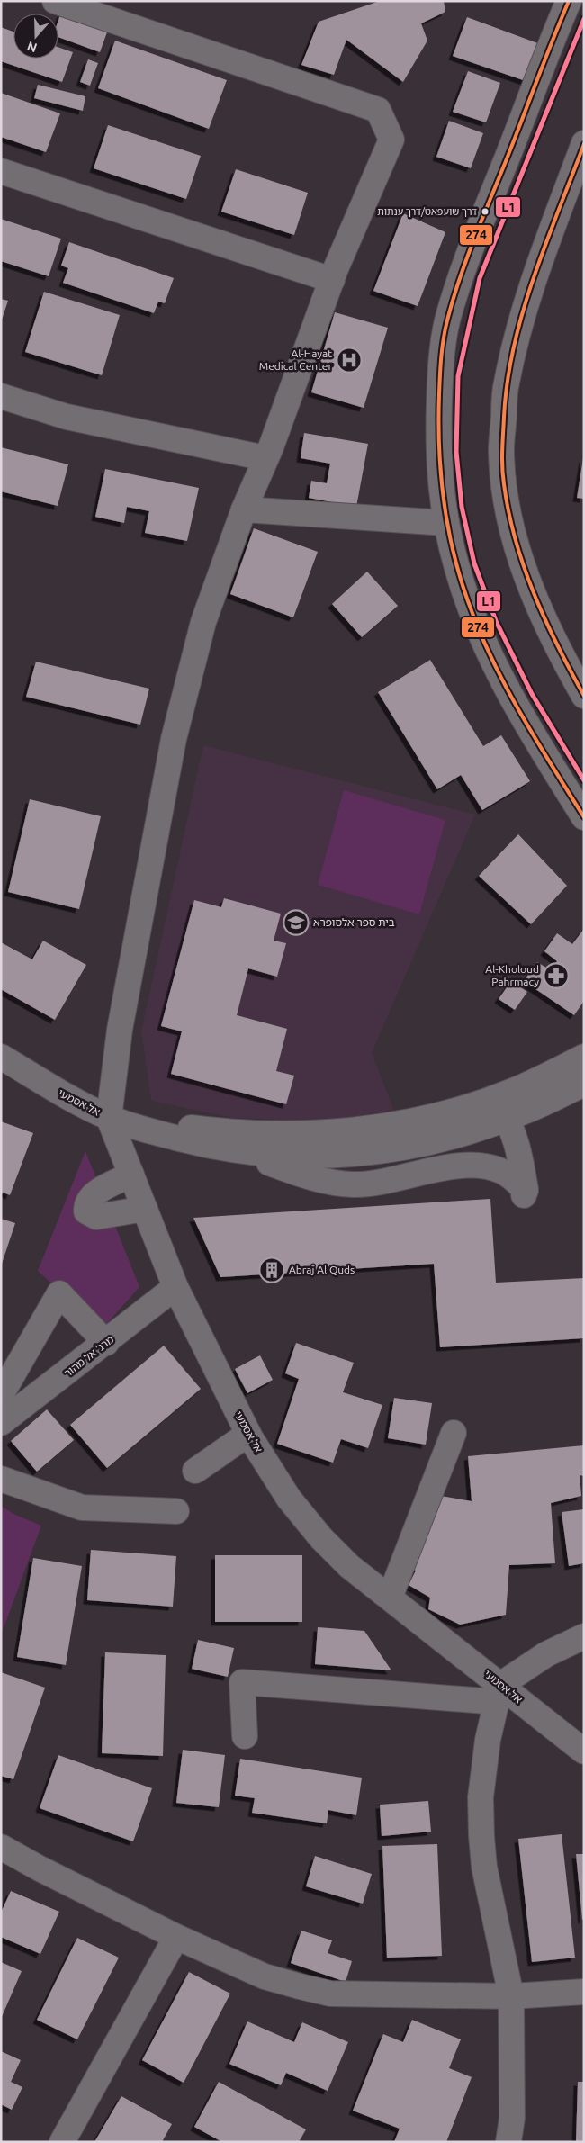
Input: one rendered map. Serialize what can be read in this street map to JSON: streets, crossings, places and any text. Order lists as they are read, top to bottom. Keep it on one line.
{"streets":{"street":["אל אסמעי","מרג' אל מהור"]},"crossings":[["אל אסמעי","מרג' אל מהור"]],"places":{"other":["דרך שועפאט/דרך ענתות"],"hospital":["Al-Hayat Medical Center"],"school or university":["בית ספר אלסופרא"],"pharmacy":["Al-Kholoud Pahrmacy"],"building":["Abraj Al Quds"]},"lines":["transit line 274","transit line L1"],"north":"bottom"}
